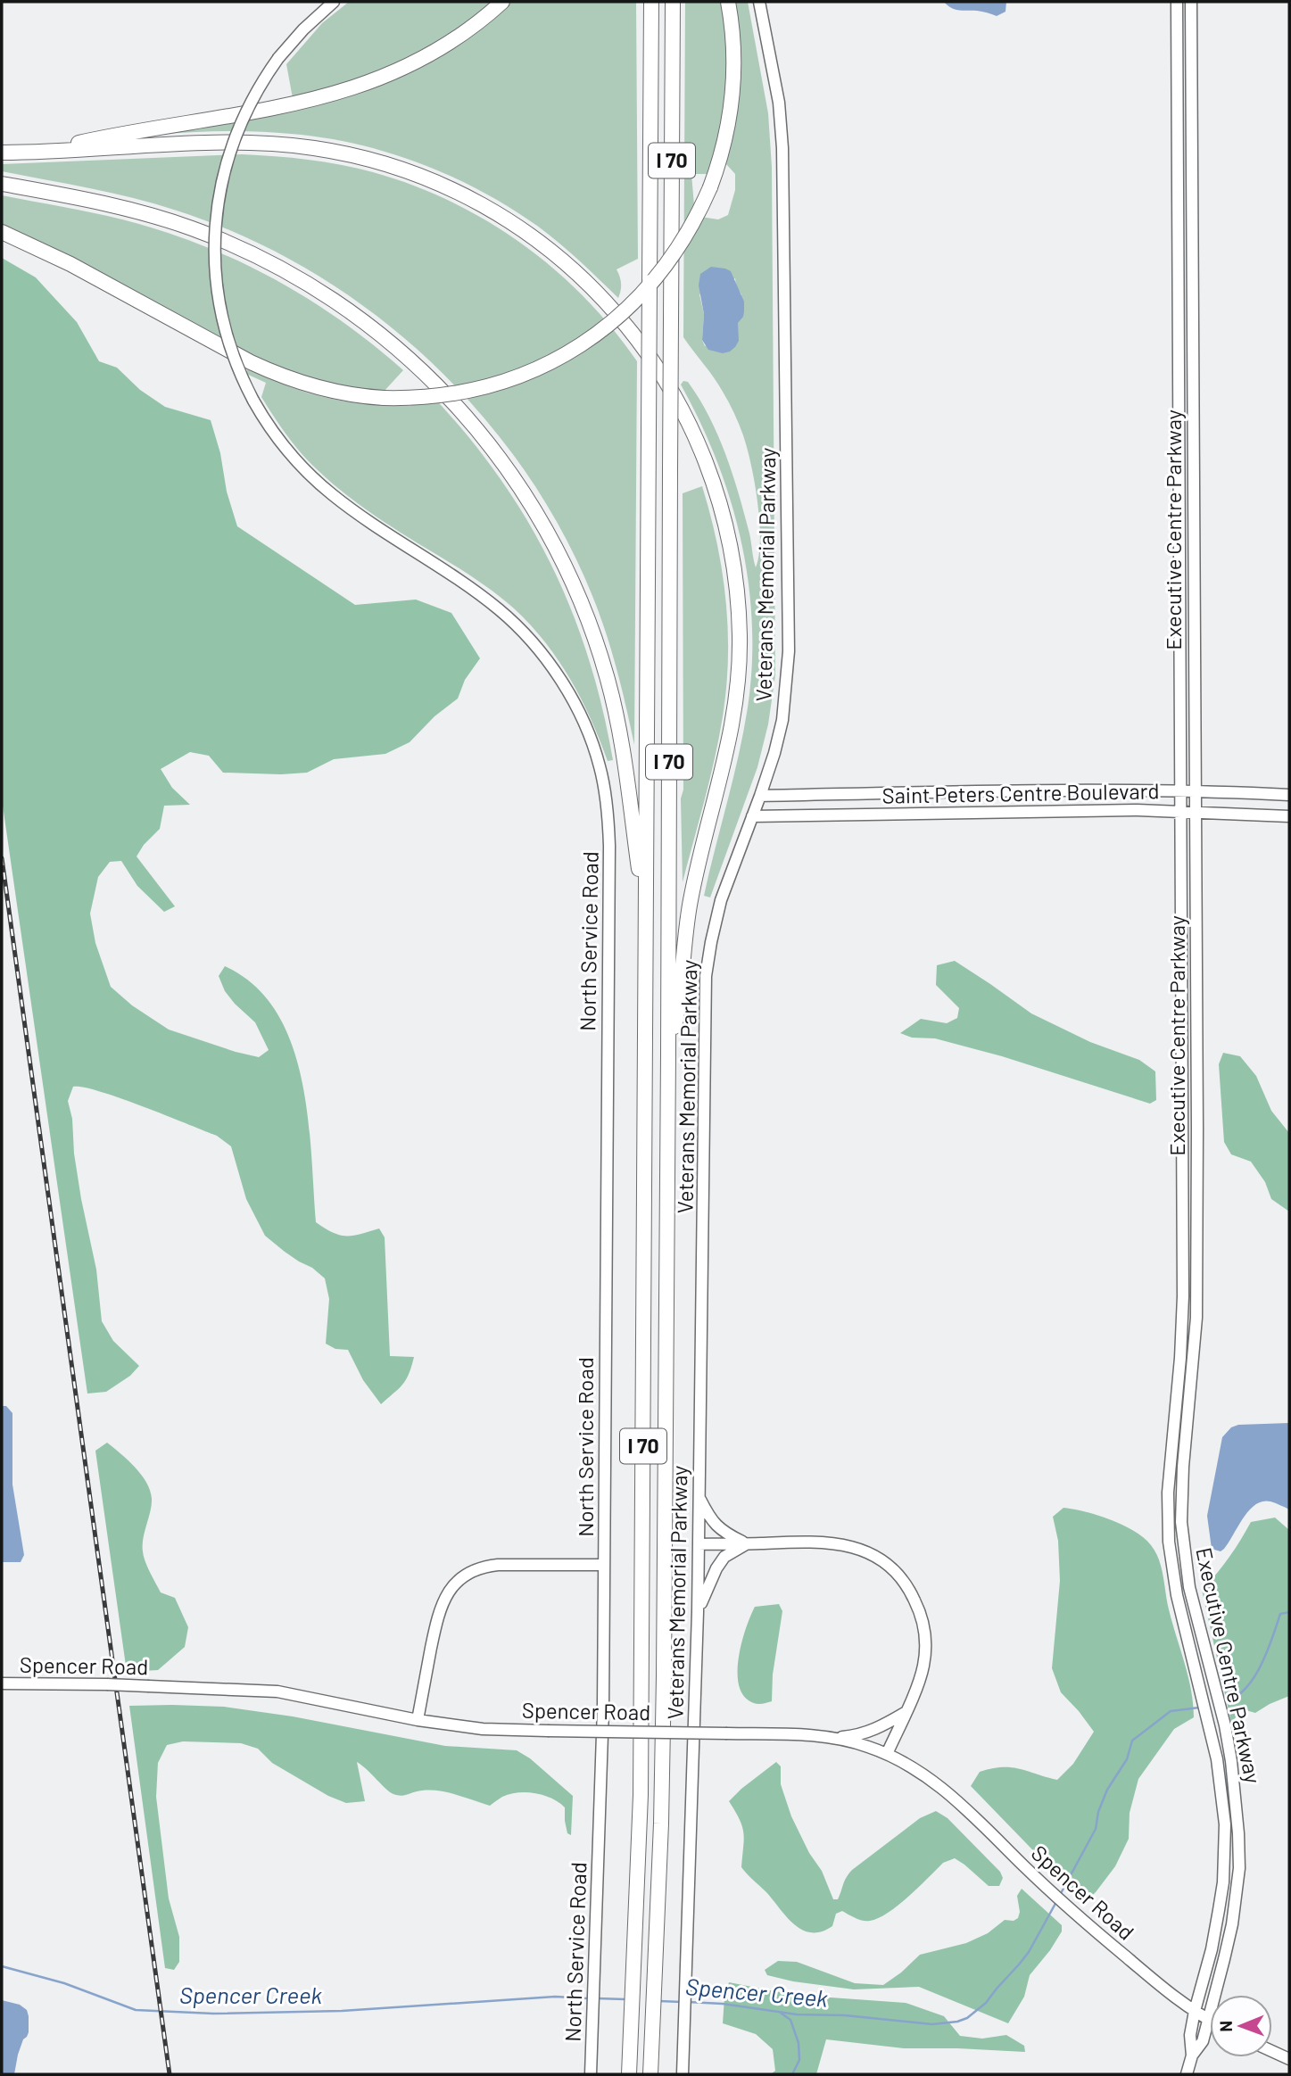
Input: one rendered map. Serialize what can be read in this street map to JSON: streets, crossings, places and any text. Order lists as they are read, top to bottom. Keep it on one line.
{"streets":{"highway":["I 70"],"street":["Executive Centre Parkway","Veterans Memorial Parkway","Saint Peters Centre Boulevard","North Service Road","Spencer Road"]},"crossings":[["Executive Centre Parkway","Saint Peters Centre Boulevard"],["Executive Centre Parkway","Spencer Road"],["Veterans Memorial Parkway","Saint Peters Centre Boulevard"]],"water":["Spencer Creek"],"north":"left"}
